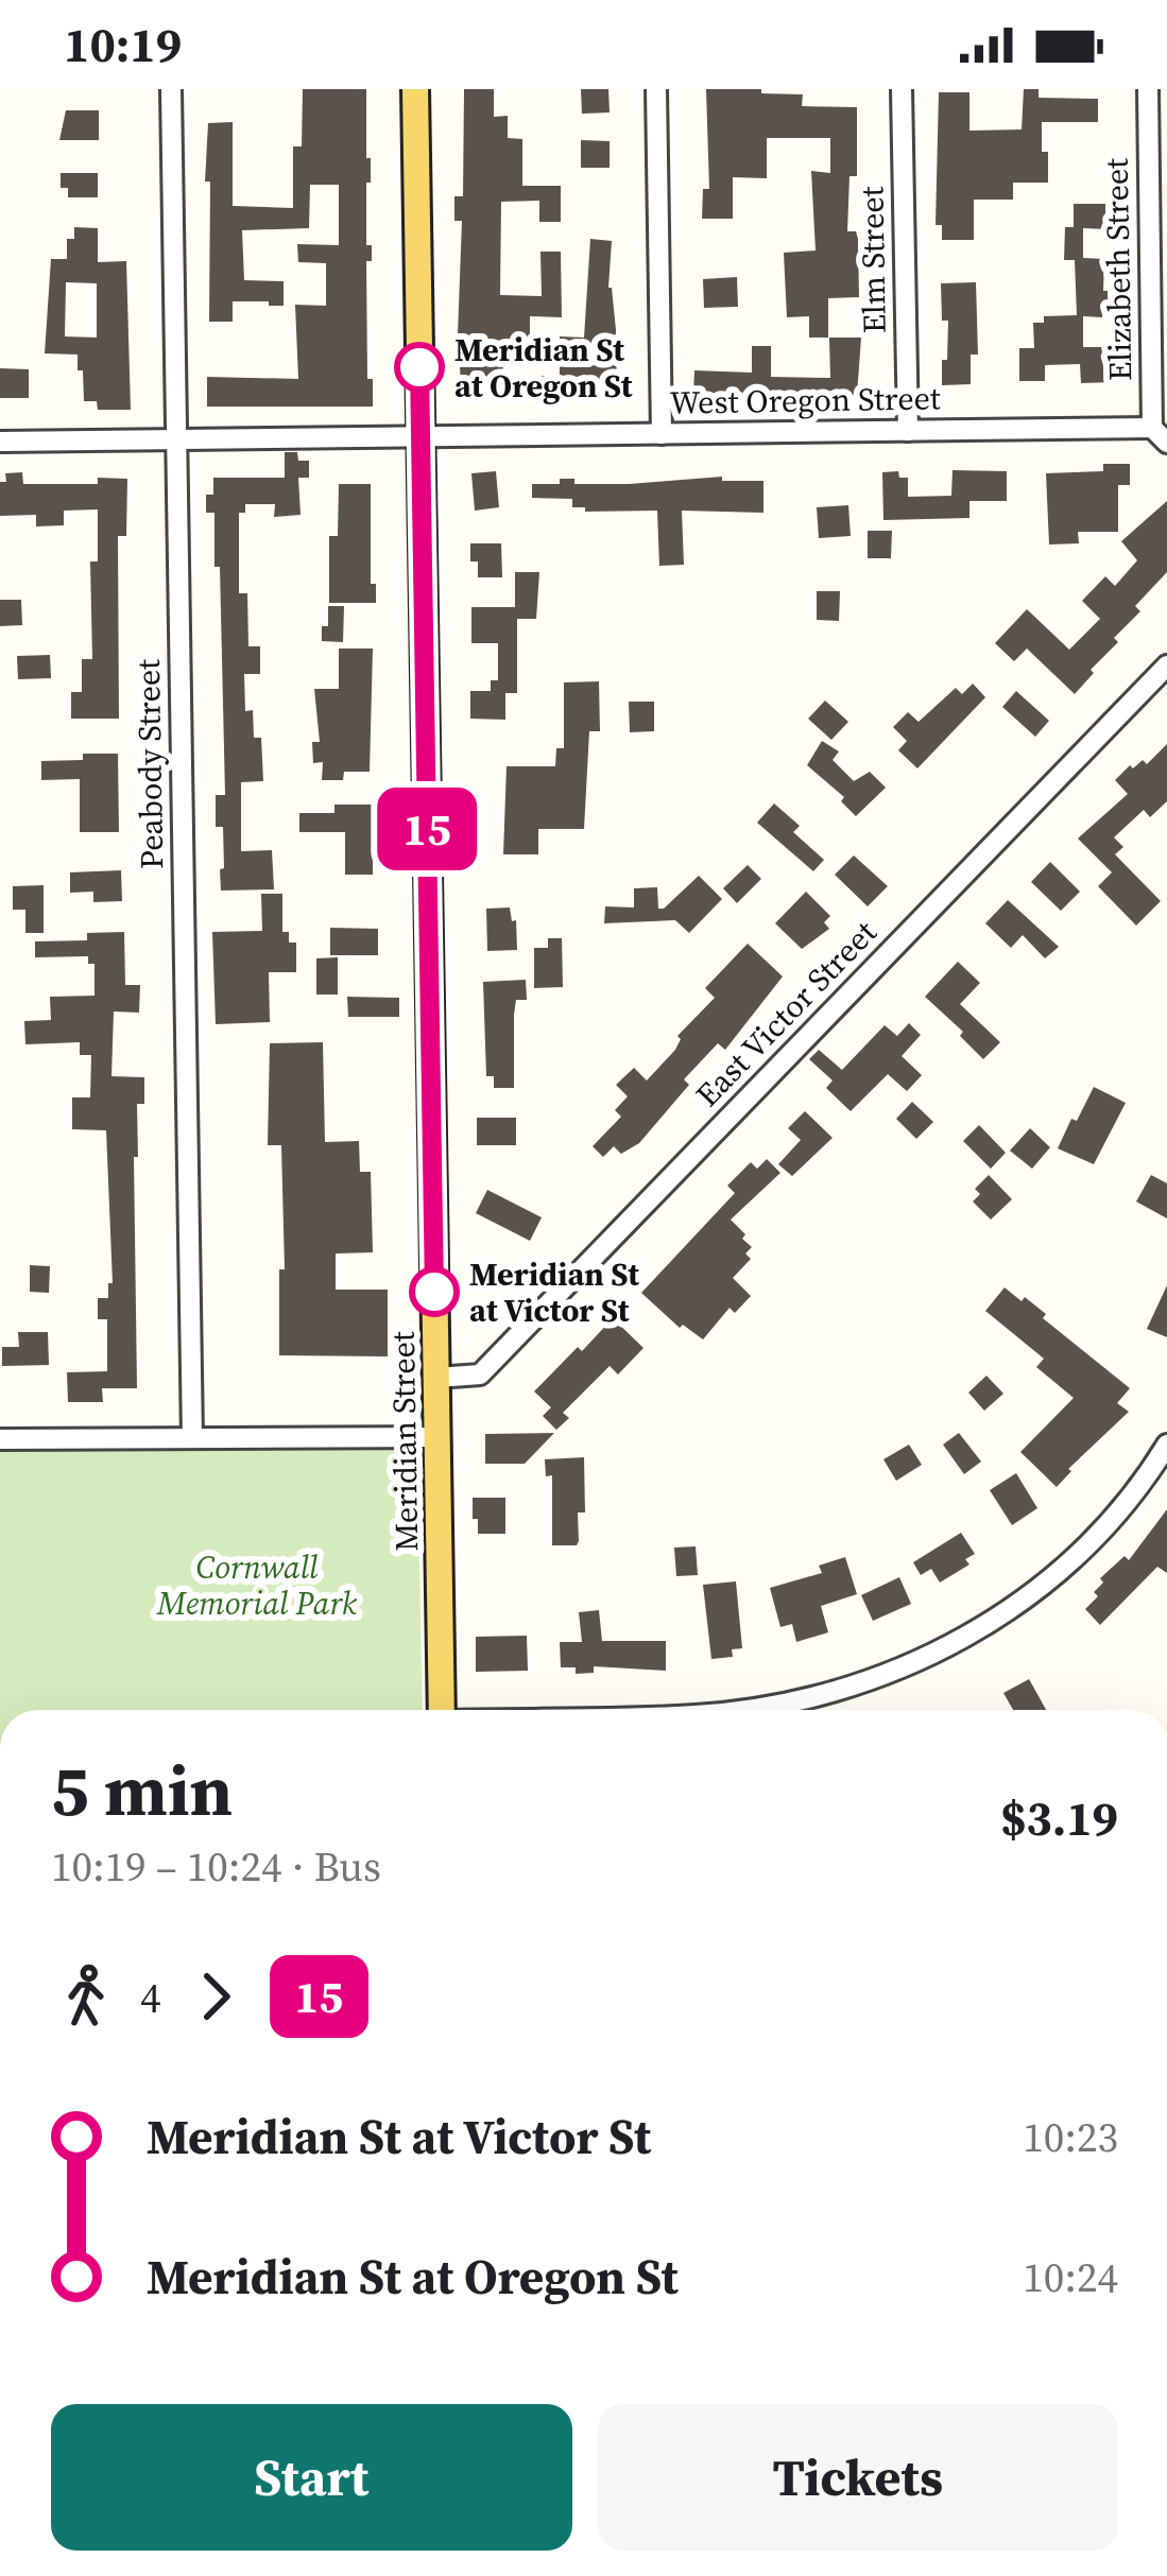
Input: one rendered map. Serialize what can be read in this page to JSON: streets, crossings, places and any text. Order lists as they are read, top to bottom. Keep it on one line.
{"streets":{"main road":["Meridian Street"],"street":["Elm Street","Elizabeth Street","West Oregon Street","Peabody Street","East Victor Street"]},"crossings":[["Elm Street","West Oregon Street"],["Elizabeth Street","West Oregon Street"],["West Oregon Street","Peabody Street"],["West Oregon Street","Meridian Street"],["East Victor Street","Meridian Street"]],"parks":["Cornwall Memorial Park"],"places":["Meridian St at Oregon St","Meridian St at Victor St"],"lines":["bus line 15"],"page":{"status":"10:19","on_map":"15","heading":["5 min","10:19 – 10:24 · Bus","$3.19"],"legs":["4","15"],"list":[{"name":"Meridian St at Victor St","value":"10:23"},{"name":"Meridian St at Oregon St","value":"10:24"}],"buttons":["Start","Tickets"]}}
